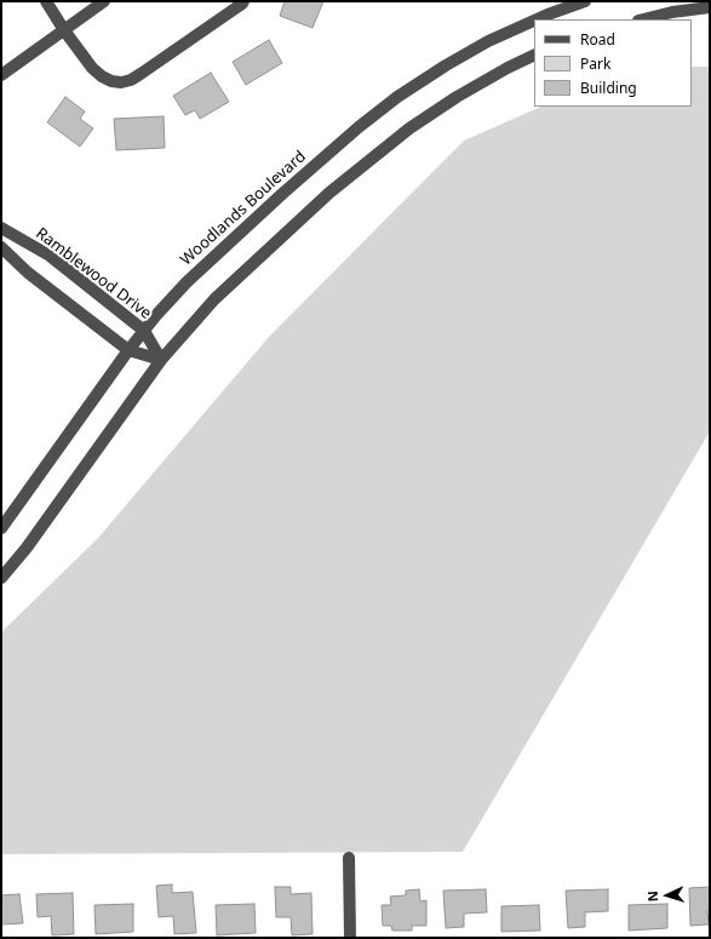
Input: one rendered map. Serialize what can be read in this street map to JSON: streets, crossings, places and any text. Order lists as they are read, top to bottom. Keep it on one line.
{"streets":{"street":["Woodlands Boulevard","Ramblewood Drive"]},"crossings":[["Woodlands Boulevard","Ramblewood Drive"]],"legend":["Road","Park","Building"],"north":"left"}
